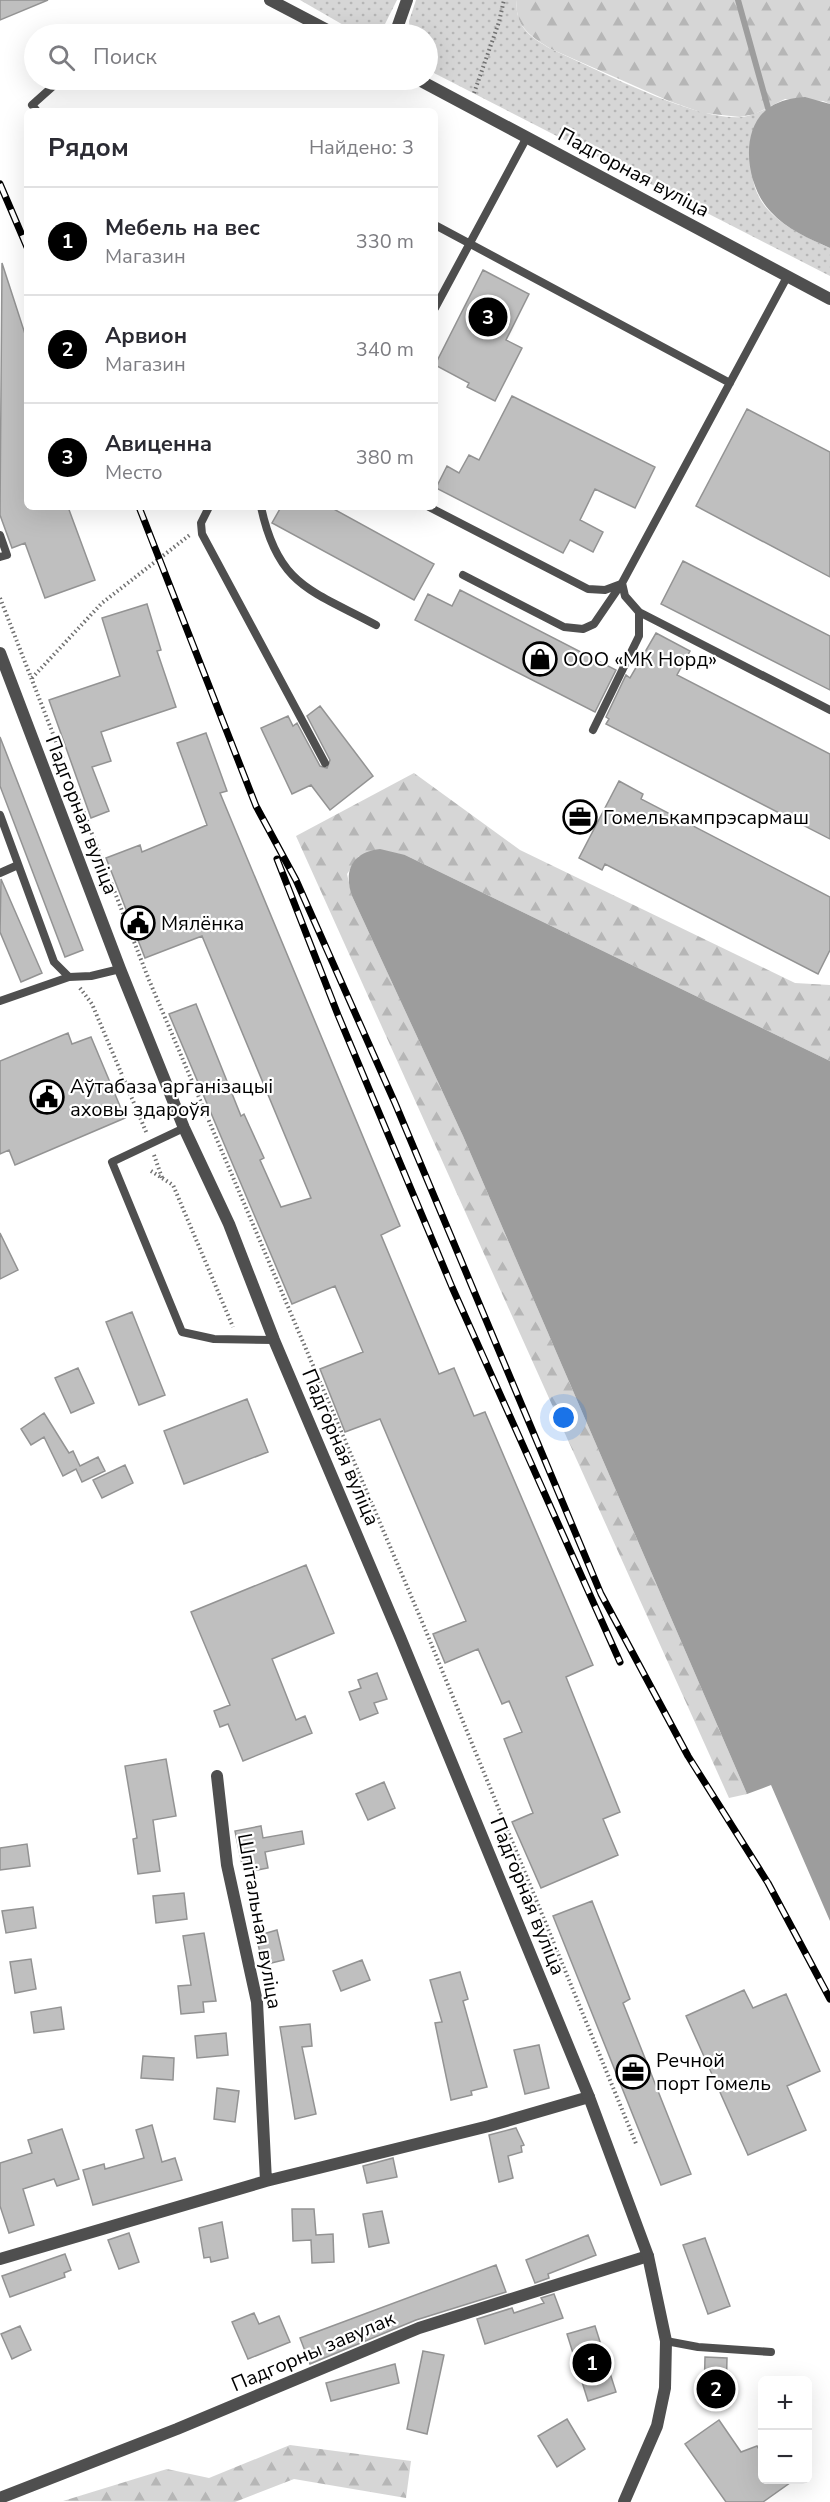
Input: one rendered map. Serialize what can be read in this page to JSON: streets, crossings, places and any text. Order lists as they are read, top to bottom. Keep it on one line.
{"streets":{"street":["Падгорная вуліца","Шпітальная вуліца","Падгорны завулак"]},"crossings":[["Падгорная вуліца","Падгорны завулак"]],"places":{"shop":["ООО «МК Норд»"],"office":["Гомелькампрэсармаш","Речной порт Гомель"],"public building":["Мялёнка","Аўтабаза арганізацыі аховы здароўя"]},"page":{"search":"Поиск","heading":["Рядом","Найдено: 3"],"list":[{"mark":"1","name":"Мебель на вес","note":"Магазин","value":"330 m"},{"mark":"2","name":"Арвион","note":"Магазин","value":"340 m"},{"mark":"3","name":"Авиценна","note":"Место","value":"380 m"}],"pins":["3","1","2"],"map_buttons":["+","−"]}}
